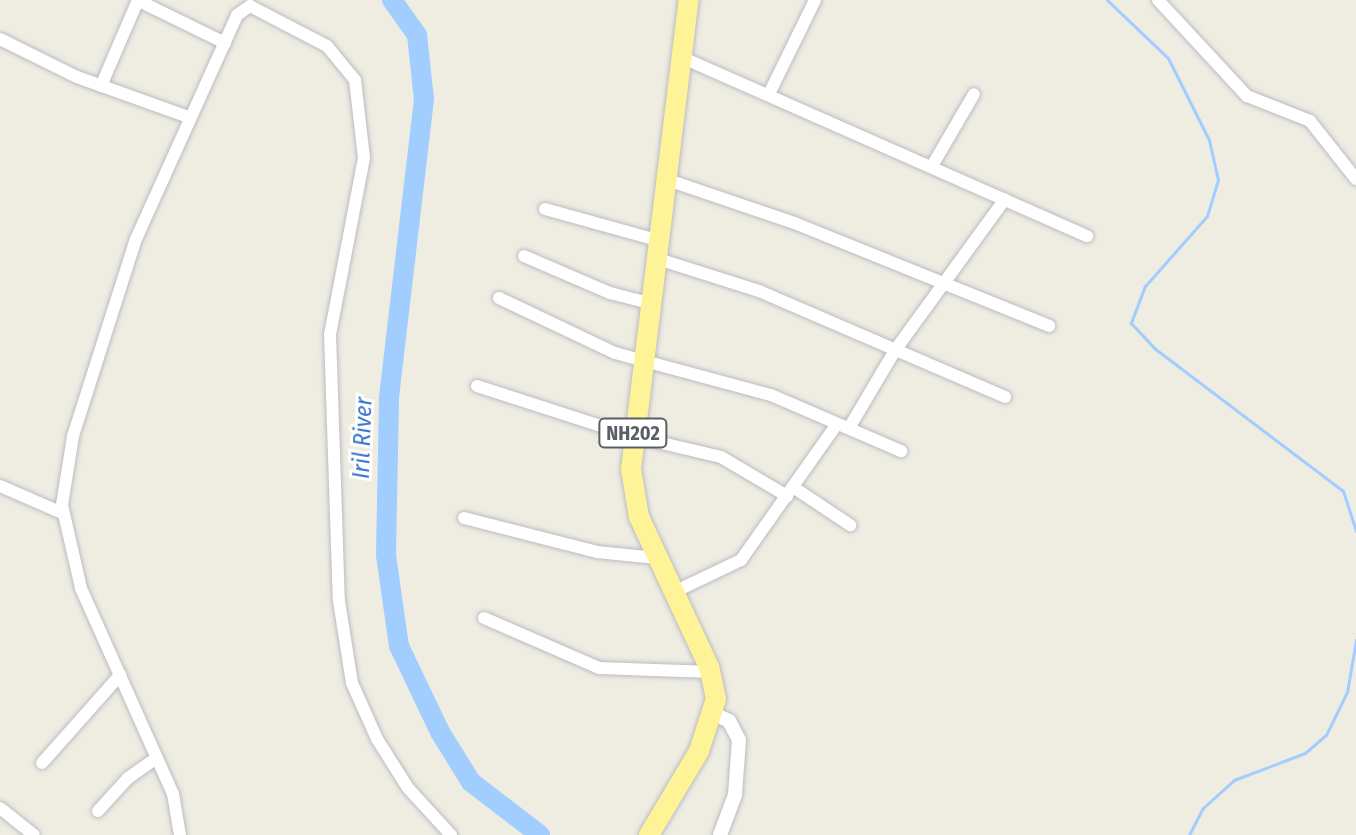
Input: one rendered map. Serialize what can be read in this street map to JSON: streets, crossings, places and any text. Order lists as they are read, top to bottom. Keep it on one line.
{"streets":{"highway":["NH202"]},"water":["Iril River"]}
